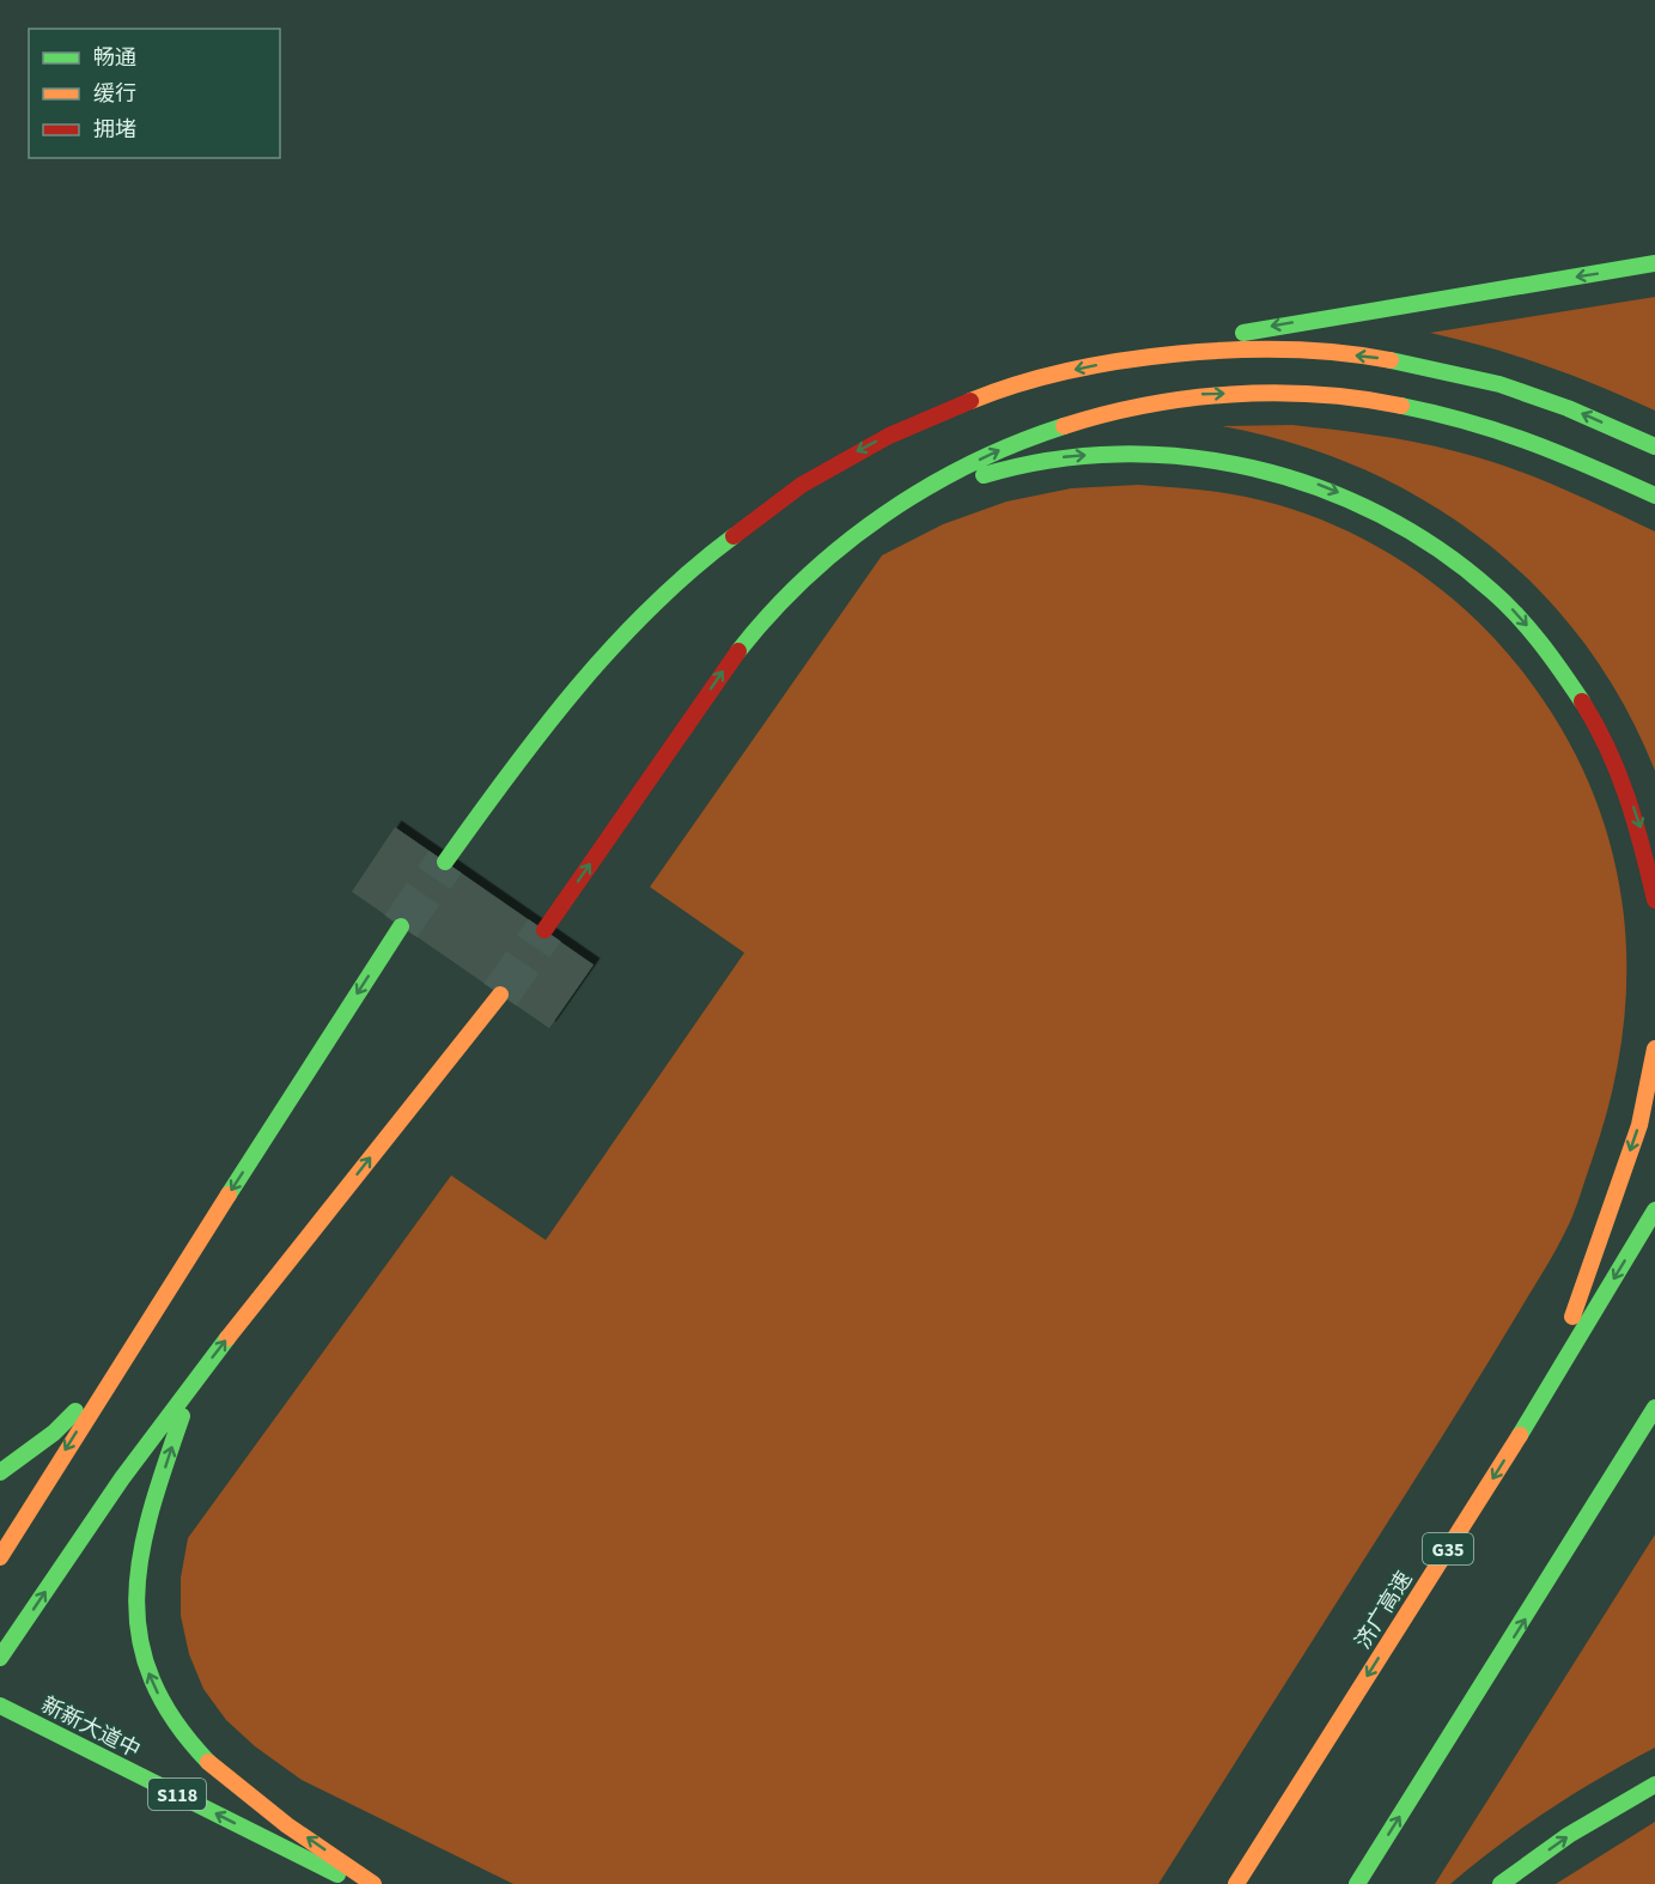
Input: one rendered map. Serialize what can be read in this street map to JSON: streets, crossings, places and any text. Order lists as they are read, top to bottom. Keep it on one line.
{"streets":{"main road":["G35","济广高速","新新大道中","S118"]},"one_way":["新新大道中"],"legend":["畅通","缓行","拥堵"]}
